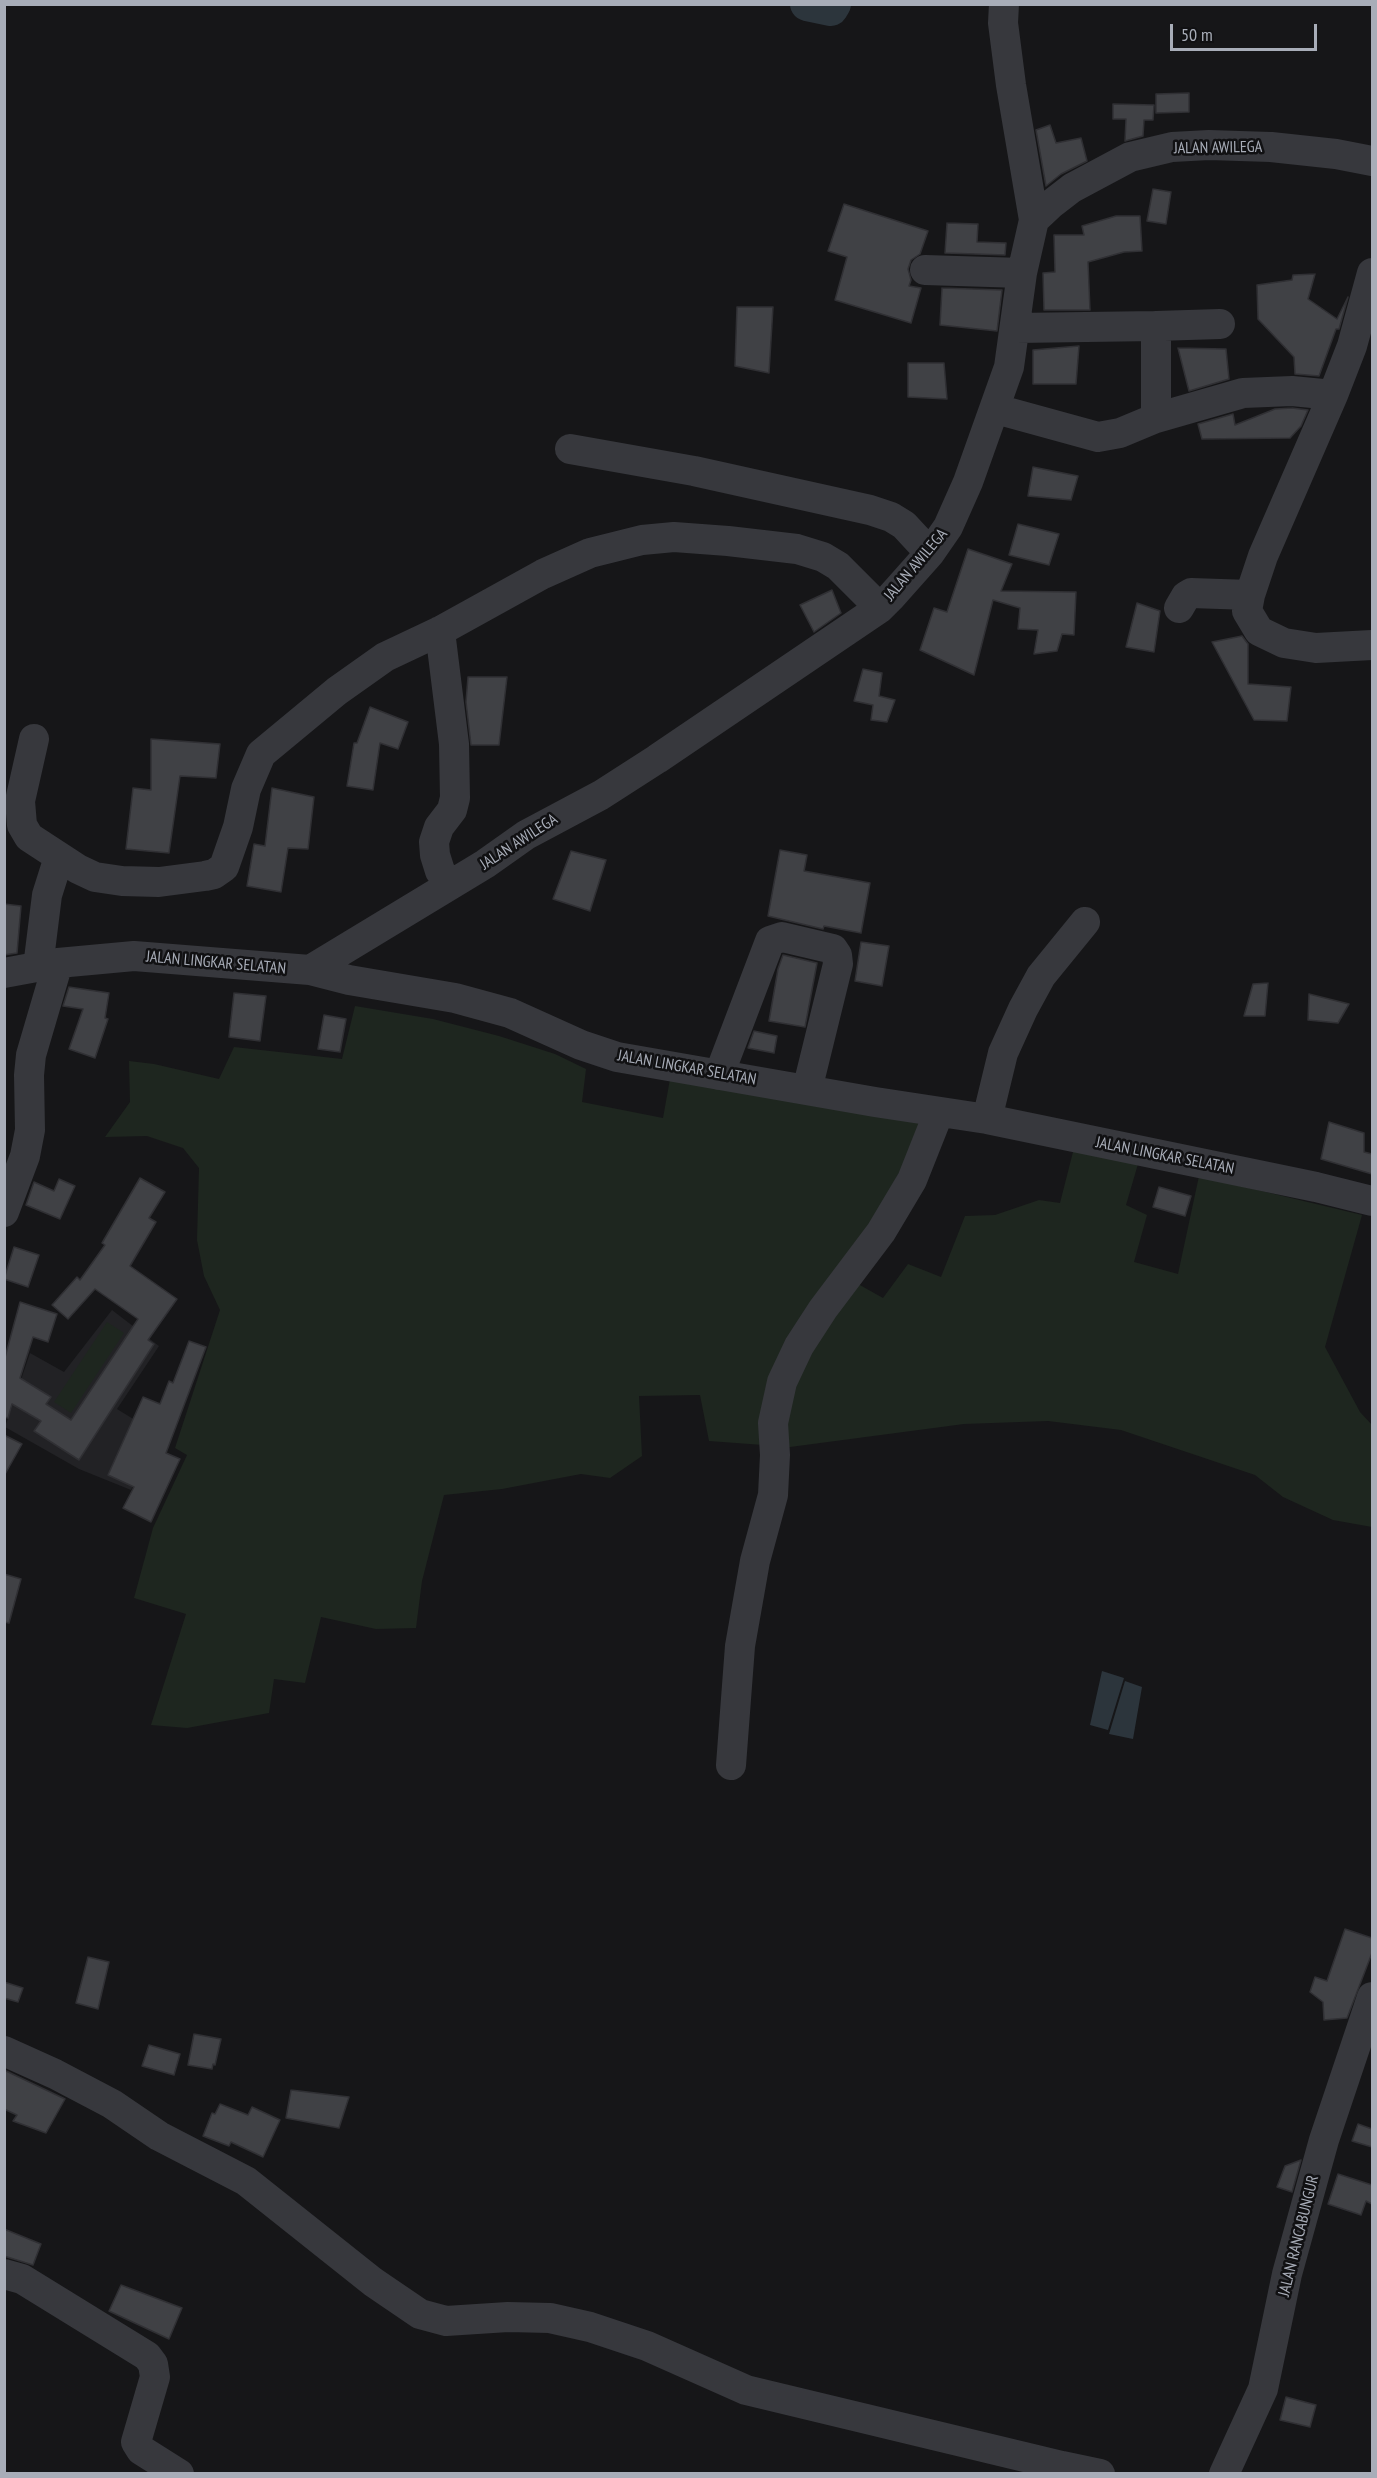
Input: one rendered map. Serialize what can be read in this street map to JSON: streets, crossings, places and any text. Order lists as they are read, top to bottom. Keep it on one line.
{"streets":{"street":["JALAN AWILEGA","JALAN LINGKAR SELATAN","JALAN RANCABUNGUR"]},"crossings":[["JALAN AWILEGA","JALAN LINGKAR SELATAN"]],"scale_bar":"50 m"}
